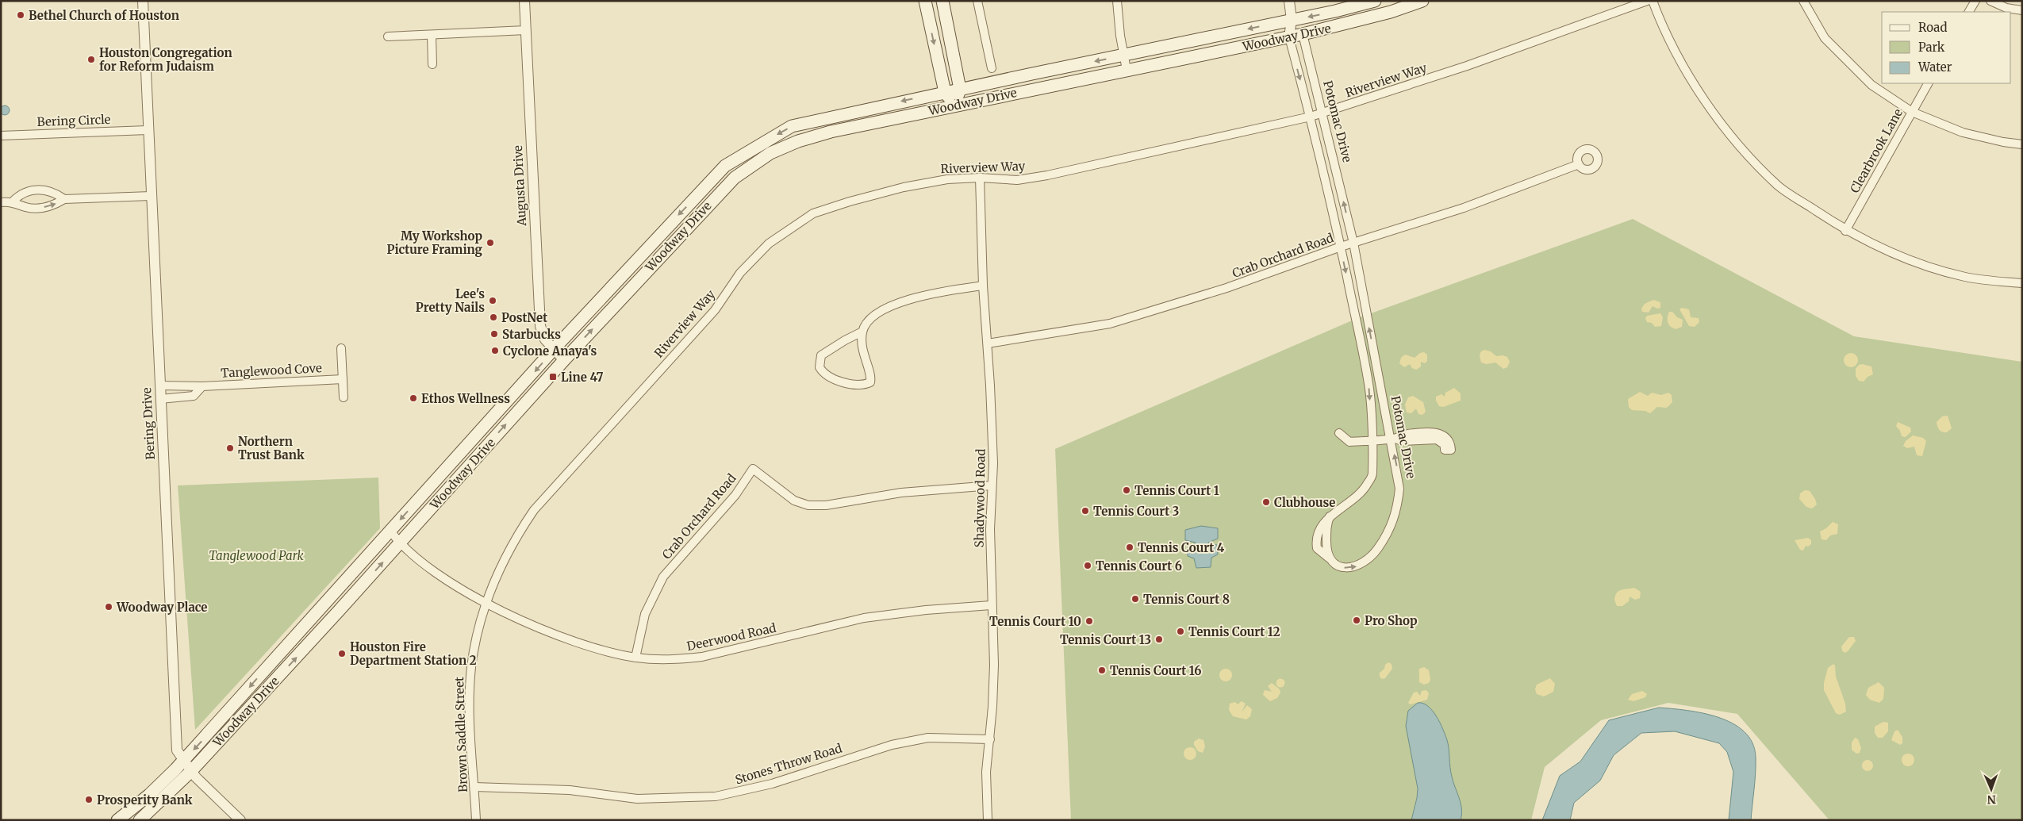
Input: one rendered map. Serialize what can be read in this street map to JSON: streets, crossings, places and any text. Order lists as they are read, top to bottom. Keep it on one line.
{"streets":{"main road":["Woodway Drive"],"street":["Riverview Way","Bering Circle","Potomac Drive","Clearbrook Lane","Augusta Drive","Crab Orchard Road","Tanglewood Cove","Bering Drive","Shadywood Road","Deerwood Road","Brown Saddle Street","Stones Throw Road"]},"crossings":[["Woodway Drive","Potomac Drive"],["Woodway Drive","Augusta Drive"],["Woodway Drive","Bering Drive"],["Woodway Drive","Deerwood Road"],["Riverview Way","Potomac Drive"],["Riverview Way","Shadywood Road"],["Riverview Way","Deerwood Road"],["Riverview Way","Brown Saddle Street"],["Bering Circle","Bering Drive"],["Potomac Drive","Crab Orchard Road"],["Crab Orchard Road","Shadywood Road"],["Crab Orchard Road","Deerwood Road"],["Tanglewood Cove","Bering Drive"],["Shadywood Road","Deerwood Road"],["Shadywood Road","Stones Throw Road"],["Deerwood Road","Brown Saddle Street"],["Brown Saddle Street","Stones Throw Road"]],"parks":["Tanglewood Park"],"places":{"other":["Bethel Church of Houston","Houston Congregation for Reform Judaism","My Workshop Picture Framing","Lee's Pretty Nails","PostNet","Starbucks","Cyclone Anaya's","Ethos Wellness","Northern Trust Bank","Tennis Court 1","Clubhouse","Tennis Court 3","Tennis Court 4","Tennis Court 6","Tennis Court 8","Woodway Place","Pro Shop","Tennis Court 10","Tennis Court 12","Tennis Court 13","Houston Fire Department Station 2","Tennis Court 16","Prosperity Bank"],"transit":["Line 47"]},"legend":["Road","Park","Water"],"north":"bottom"}
